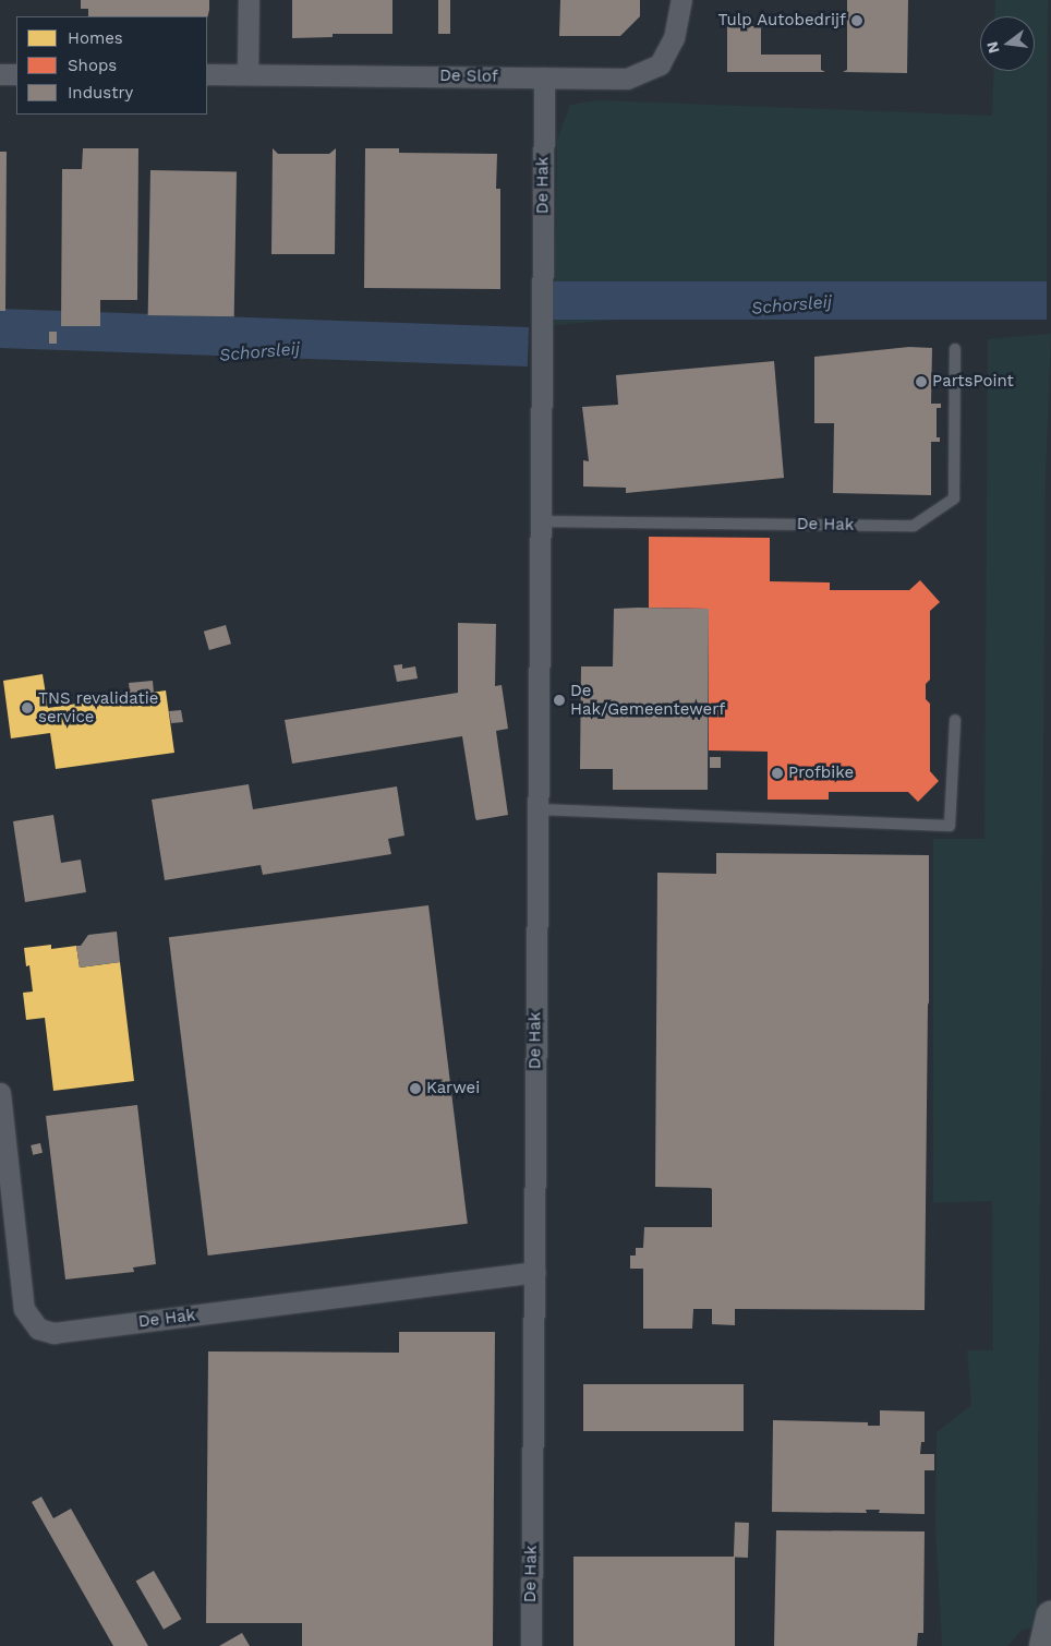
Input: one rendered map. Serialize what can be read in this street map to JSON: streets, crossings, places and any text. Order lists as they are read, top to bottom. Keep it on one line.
{"streets":{"street":["De Slof","De Hak"]},"crossings":[["De Slof","De Hak"]],"water":["Schorsleij"],"places":["Tulp Autobedrijf","PartsPoint","De Hak/Gemeentewerf","TNS revalidatie service","Profbike","Karwei"],"legend":["Homes","Shops","Industry"],"north":"left"}
